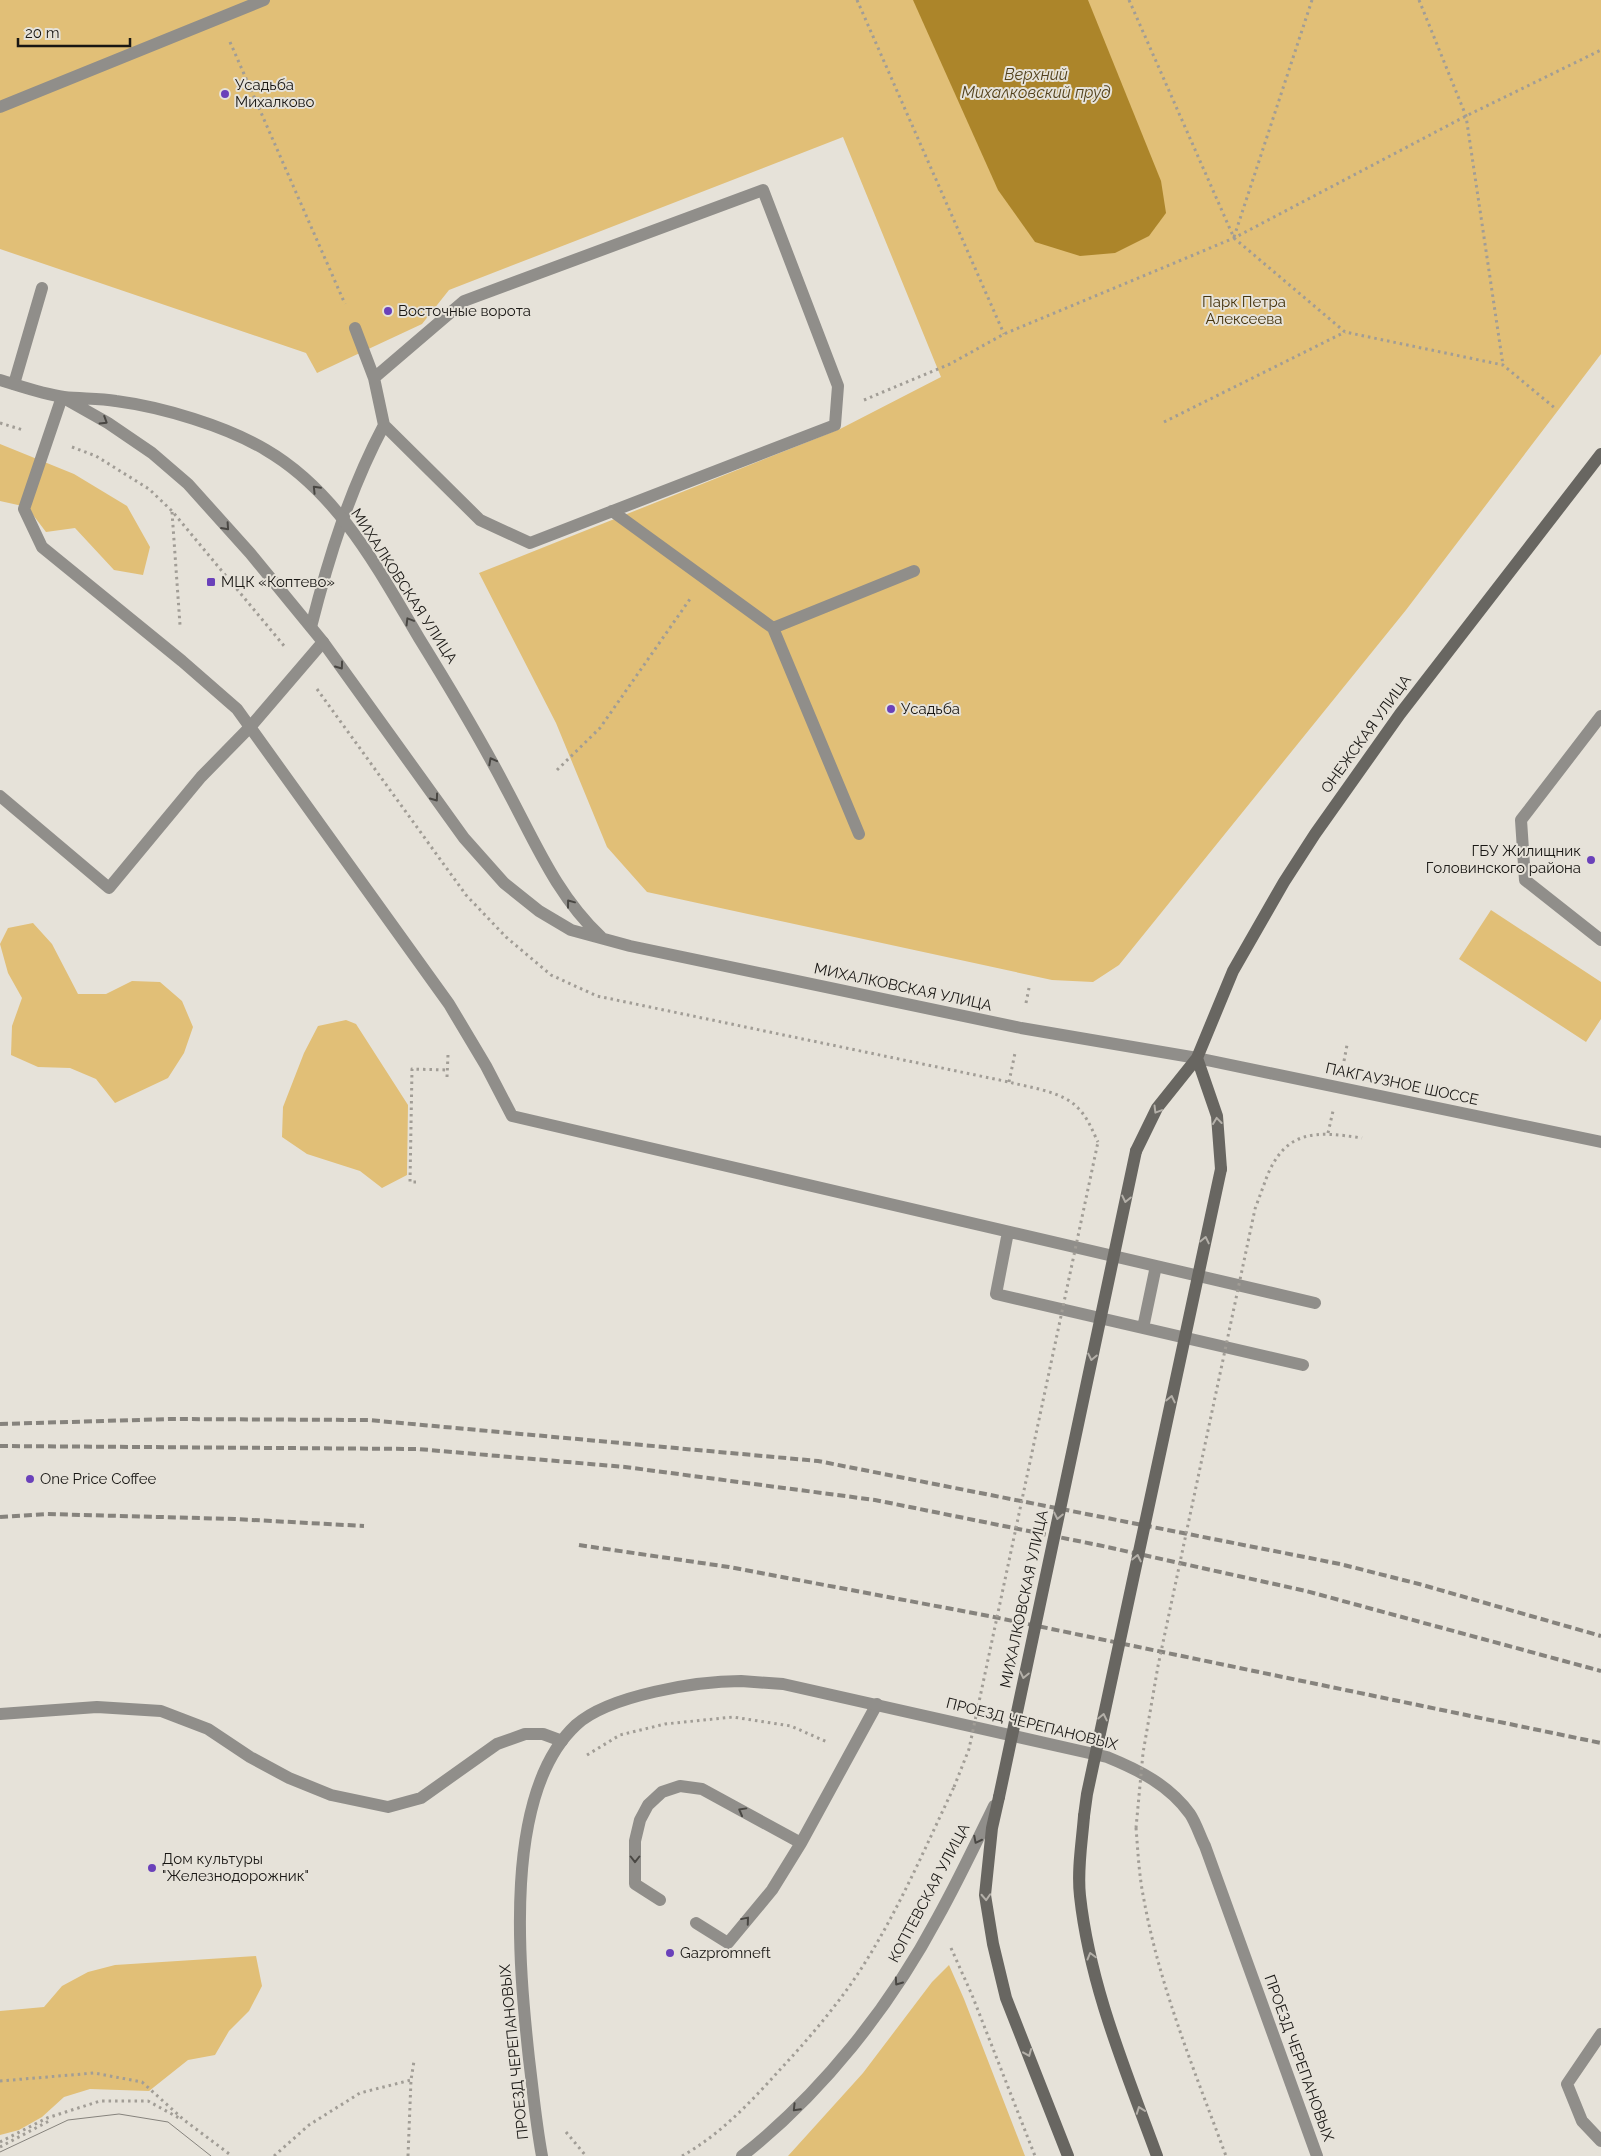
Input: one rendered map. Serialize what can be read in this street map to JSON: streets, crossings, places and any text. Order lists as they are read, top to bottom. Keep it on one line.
{"streets":{"main road":["МИХАЛКОВСКАЯ УЛИЦА","ОНЕЖСКАЯ УЛИЦА"],"street":["ПАКГАУЗНОЕ ШОССЕ","ПРОЕЗД ЧЕРЕПАНОВЫХ","КОПТЕВСКАЯ УЛИЦА"]},"crossings":[["МИХАЛКОВСКАЯ УЛИЦА","ОНЕЖСКАЯ УЛИЦА"],["МИХАЛКОВСКАЯ УЛИЦА","ПАКГАУЗНОЕ ШОССЕ"],["МИХАЛКОВСКАЯ УЛИЦА","КОПТЕВСКАЯ УЛИЦА"],["ОНЕЖСКАЯ УЛИЦА","ПАКГАУЗНОЕ ШОССЕ"]],"one_way":["КОПТЕВСКАЯ УЛИЦА"],"water":["Верхний Михалковский пруд"],"parks":["Парк Петра Алексеева"],"places":{"other":["Усадьба Михалково","Восточные ворота","Усадьба","ГБУ Жилищник Головинского района","One Price Coffee","Дом культуры \"Железнодорожник\"","Gazpromneft"],"transit":["МЦК «Коптево»"]},"scale_bar":"20 m"}
